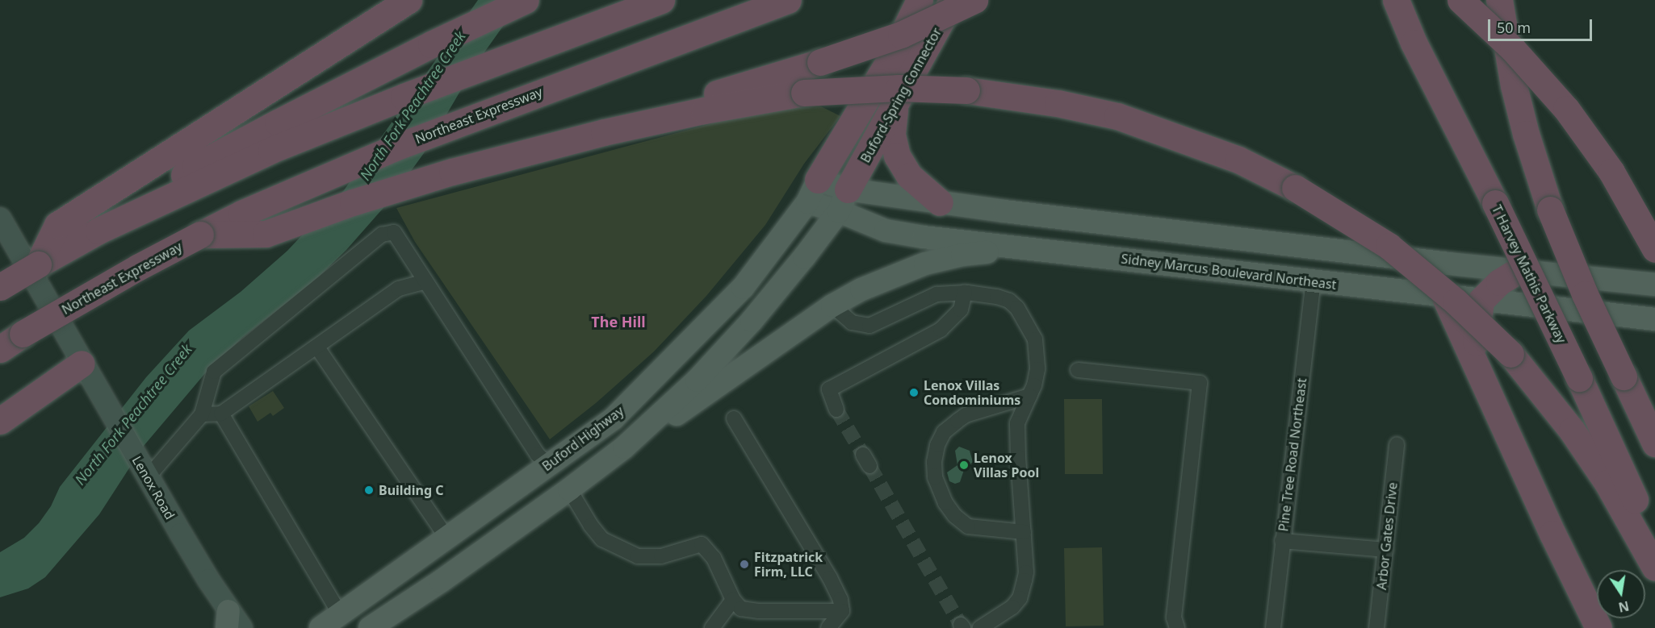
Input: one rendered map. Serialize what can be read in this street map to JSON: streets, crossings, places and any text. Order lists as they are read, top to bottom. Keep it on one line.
{"streets":{"highway":["Buford-Spring Connector","Northeast Expressway","T Harvey Mathis Parkway"],"main road":["Sidney Marcus Boulevard Northeast","Buford Highway","Lenox Road"],"street":["Pine Tree Road Northeast","Arbor Gates Drive"]},"crossings":[["Buford-Spring Connector","Sidney Marcus Boulevard Northeast"],["Buford-Spring Connector","Buford Highway"],["Sidney Marcus Boulevard Northeast","Buford Highway"],["Sidney Marcus Boulevard Northeast","Pine Tree Road Northeast"]],"districts":["The Hill"],"water":["North Fork Peachtree Creek"],"places":["Lenox Villas Condominiums","Lenox Villas Pool","Building C","Fitzpatrick Firm, LLC"],"scale_bar":"50 m","north":"bottom"}
